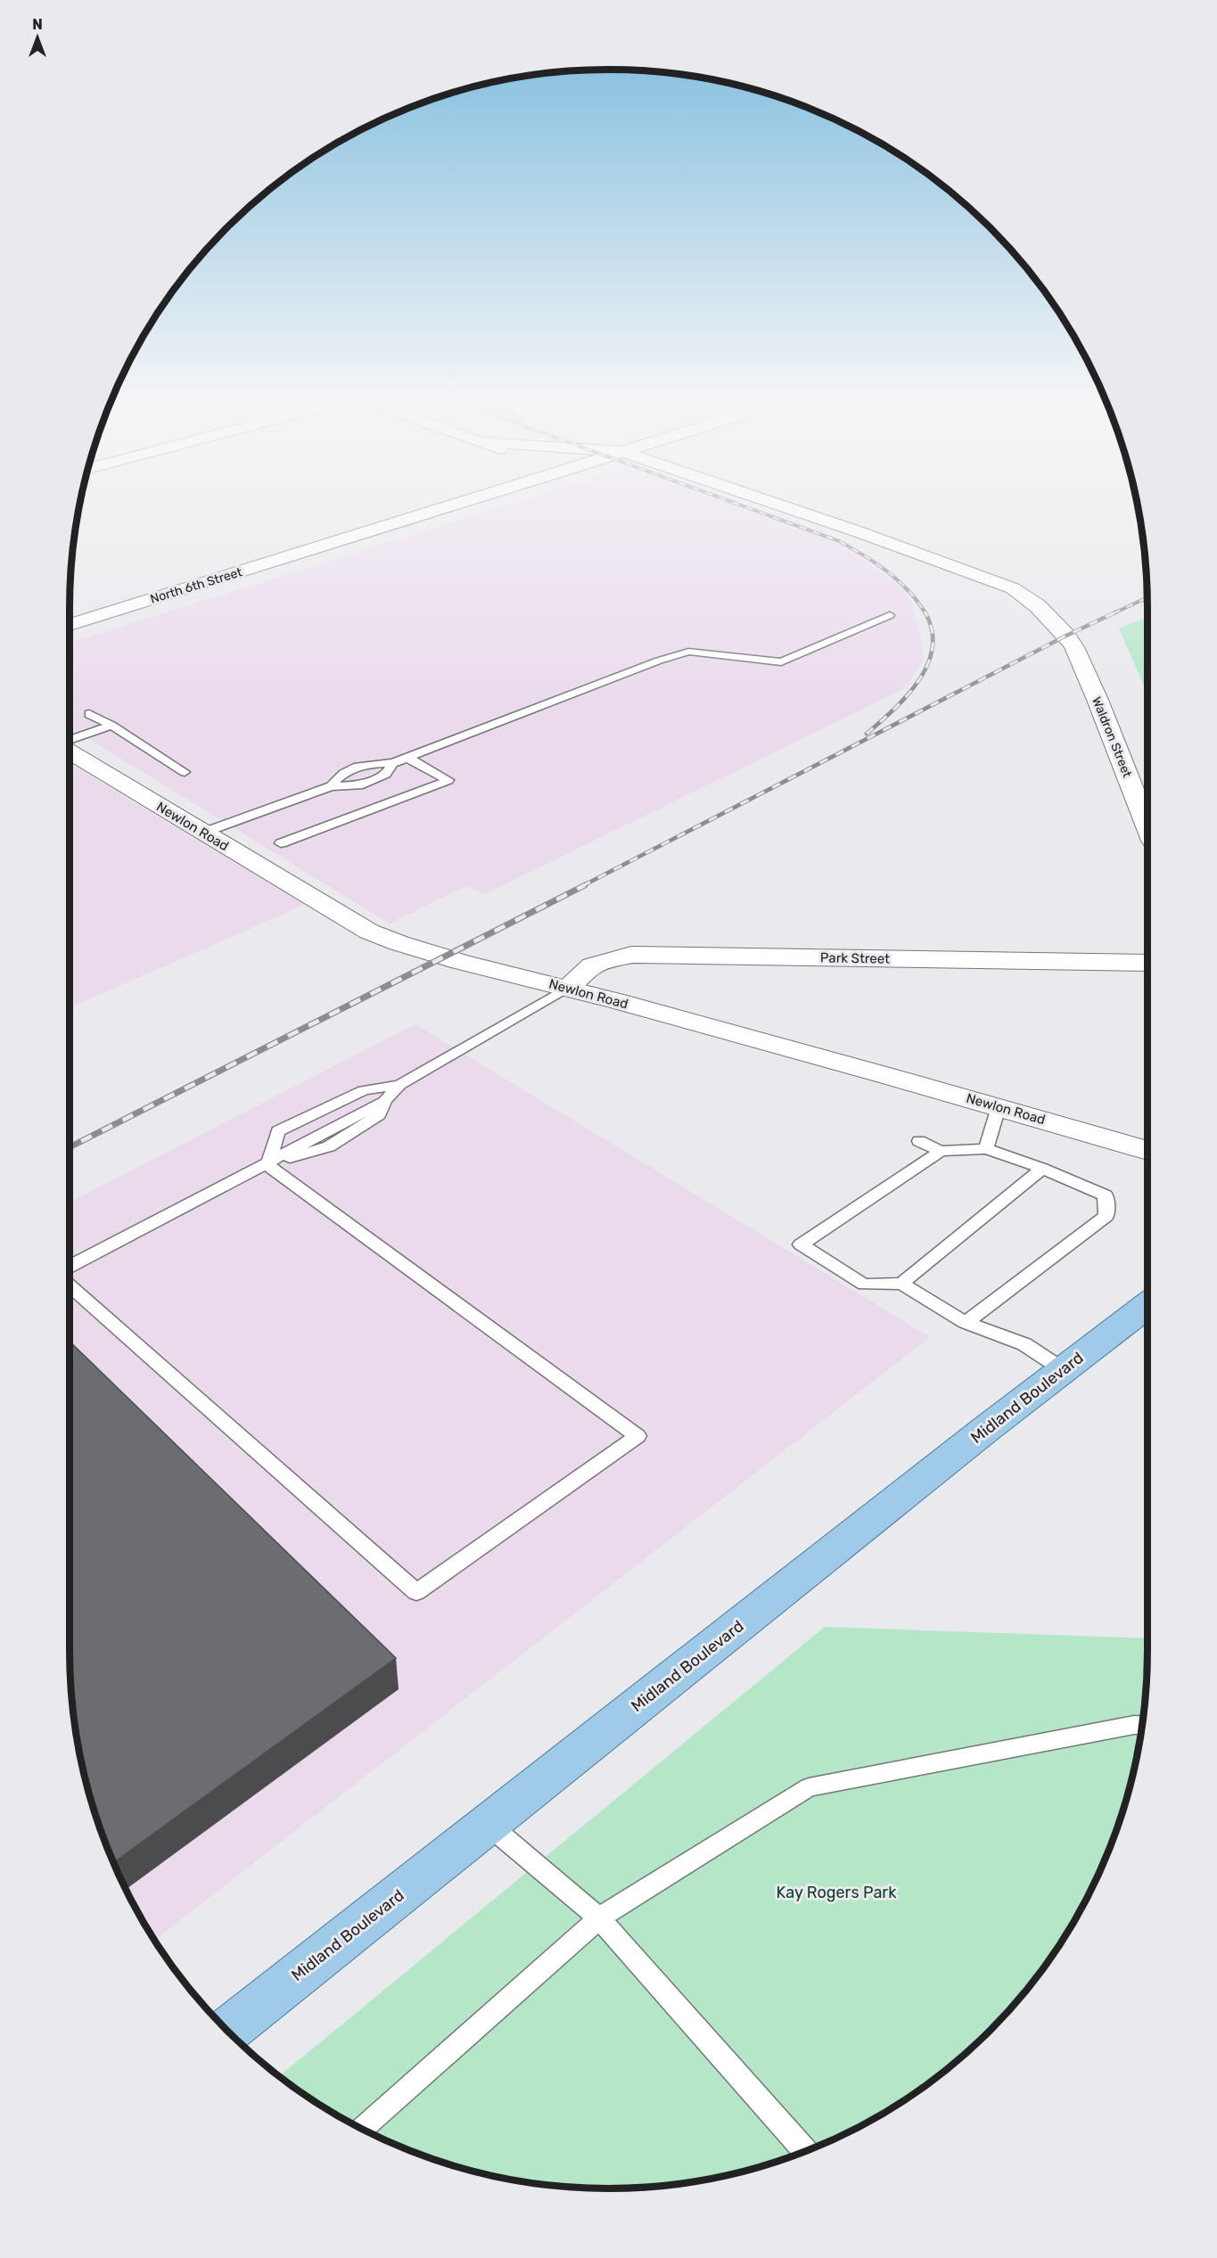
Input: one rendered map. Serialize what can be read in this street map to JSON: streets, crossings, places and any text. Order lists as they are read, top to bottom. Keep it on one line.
{"streets":{"main road":["Midland Boulevard"],"street":["North 6th Street","Waldron Street","Newlon Road","Park Street"]},"crossings":[["Newlon Road","Park Street"]],"parks":["Kay Rogers Park"],"north":"top"}
